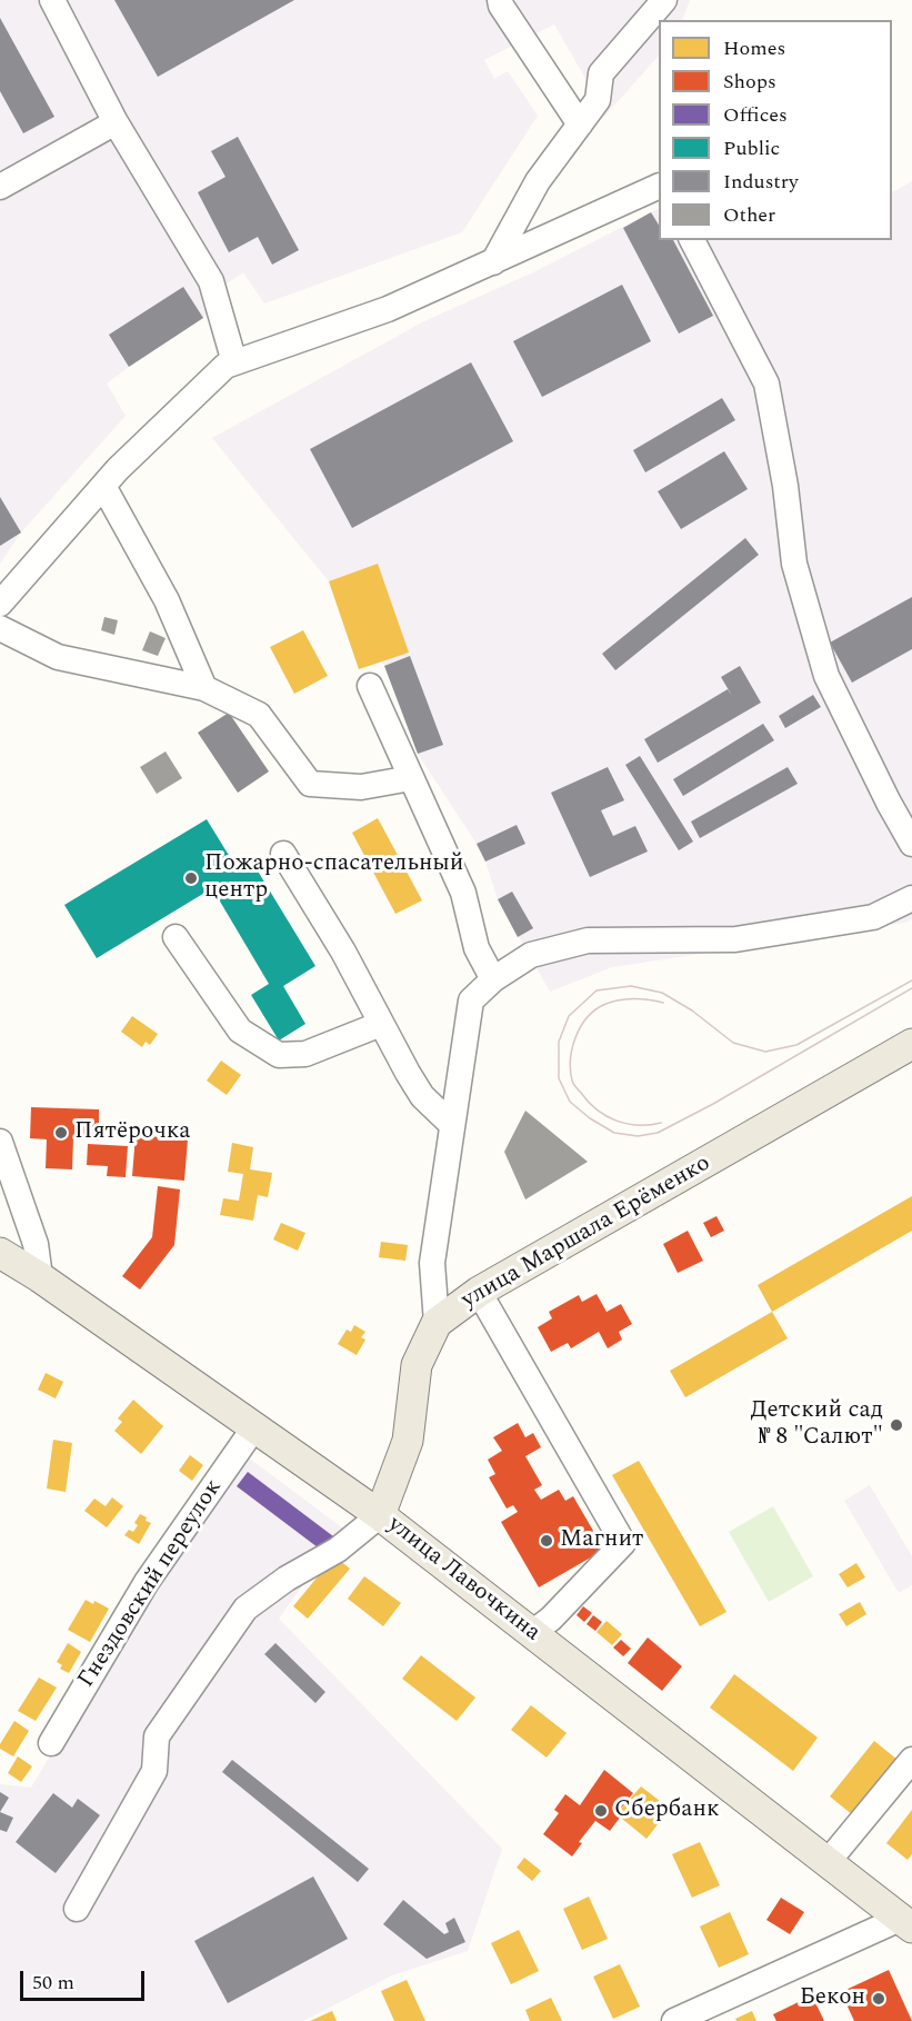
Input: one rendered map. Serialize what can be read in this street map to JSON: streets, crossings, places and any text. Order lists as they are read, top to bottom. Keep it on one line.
{"streets":{"main road":["улица Маршала Ерёменко","улица Лавочкина"],"street":["Гнездовский переулок"]},"crossings":[["улица Маршала Ерёменко","улица Лавочкина"],["улица Лавочкина","Гнездовский переулок"]],"places":["Пожарно-спасательный центр","Пятёрочка","Детский сад № 8 \"Салют\"","Магнит","Сбербанк","Бекон"],"legend":["Homes","Shops","Offices","Public","Industry","Other"],"scale_bar":"50 m"}
